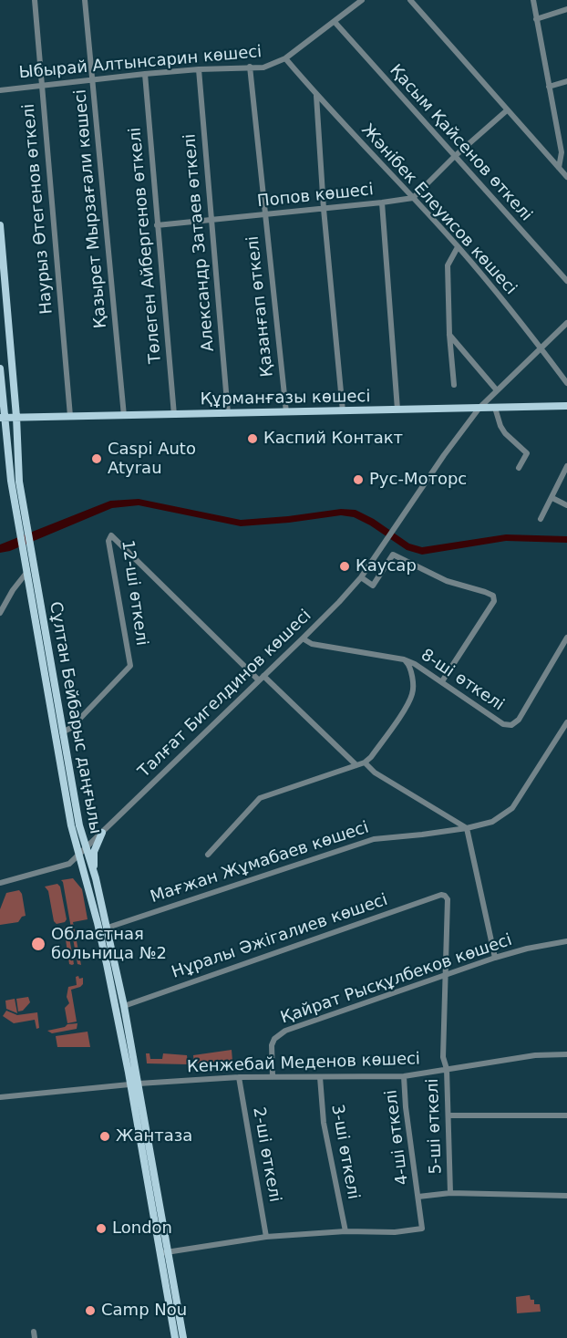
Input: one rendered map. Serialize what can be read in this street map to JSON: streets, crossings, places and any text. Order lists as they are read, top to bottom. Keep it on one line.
{"streets":{"main road":["Құрманғазы көшесі","Сұлтан Бейбарыс даңғылы"],"street":["Ыбырай Алтынсарин көшесі","Қасым Қайсенов өткелі","Попов көшесі","Наурыз Өтегенов өткелі","Қазырет Мырзағали көшесі","Жәнібек Елеуисов көшесі","Александр Затаев өткелі","Төлеген Айбергенов өткелі","Қазанғап өткелі","12-ші өткелі","8-ші өткелі","Талғат Бигелдинов көшесі","Мағжан Жұмабаев көшесі","Нұралы Әжiгалиев көшесi","Қайрат Рысқұлбеков көшесі","Кенжебай Меденов көшесі","5-ші өткелі","4-ші өткелі","3-ші өткелі","2-ші өткелі"]},"crossings":[["Ыбырай Алтынсарин көшесі","Қасым Қайсенов өткелі"],["Ыбырай Алтынсарин көшесі","Наурыз Өтегенов өткелі"],["Ыбырай Алтынсарин көшесі","Қазырет Мырзағали көшесі"],["Ыбырай Алтынсарин көшесі","Жәнібек Елеуисов көшесі"],["Ыбырай Алтынсарин көшесі","Александр Затаев өткелі"],["Ыбырай Алтынсарин көшесі","Төлеген Айбергенов өткелі"],["Ыбырай Алтынсарин көшесі","Қазанғап өткелі"],["Попов көшесі","Жәнібек Елеуисов көшесі"],["Попов көшесі","Александр Затаев өткелі"],["Попов көшесі","Төлеген Айбергенов өткелі"],["Попов көшесі","Қазанғап өткелі"],["Наурыз Өтегенов өткелі","Құрманғазы көшесі"],["Қазырет Мырзағали көшесі","Құрманғазы көшесі"],["Александр Затаев өткелі","Құрманғазы көшесі"],["Төлеген Айбергенов өткелі","Құрманғазы көшесі"],["Қазанғап өткелі","Құрманғазы көшесі"],["Құрманғазы көшесі","Талғат Бигелдинов көшесі"],["Құрманғазы көшесі","Сұлтан Бейбарыс даңғылы"],["12-ші өткелі","Талғат Бигелдинов көшесі"],["12-ші өткелі","Сұлтан Бейбарыс даңғылы"],["8-ші өткелі","Талғат Бигелдинов көшесі"],["Талғат Бигелдинов көшесі","Сұлтан Бейбарыс даңғылы"],["Сұлтан Бейбарыс даңғылы","Мағжан Жұмабаев көшесі"],["Сұлтан Бейбарыс даңғылы","Нұралы Әжiгалиев көшесi"],["Сұлтан Бейбарыс даңғылы","Кенжебай Меденов көшесі"],["Нұралы Әжiгалиев көшесi","5-ші өткелі"],["Қайрат Рысқұлбеков көшесі","Кенжебай Меденов көшесі"],["Қайрат Рысқұлбеков көшесі","5-ші өткелі"],["Кенжебай Меденов көшесі","5-ші өткелі"],["Кенжебай Меденов көшесі","4-ші өткелі"],["Кенжебай Меденов көшесі","3-ші өткелі"],["Кенжебай Меденов көшесі","2-ші өткелі"],["4-ші өткелі","3-ші өткелі"]],"places":["Каспий Контакт","Caspi Auto Atyrau","Рус-Моторс","Каусар","Областная больница №2","Жантаза","London","Camp Nou"]}
